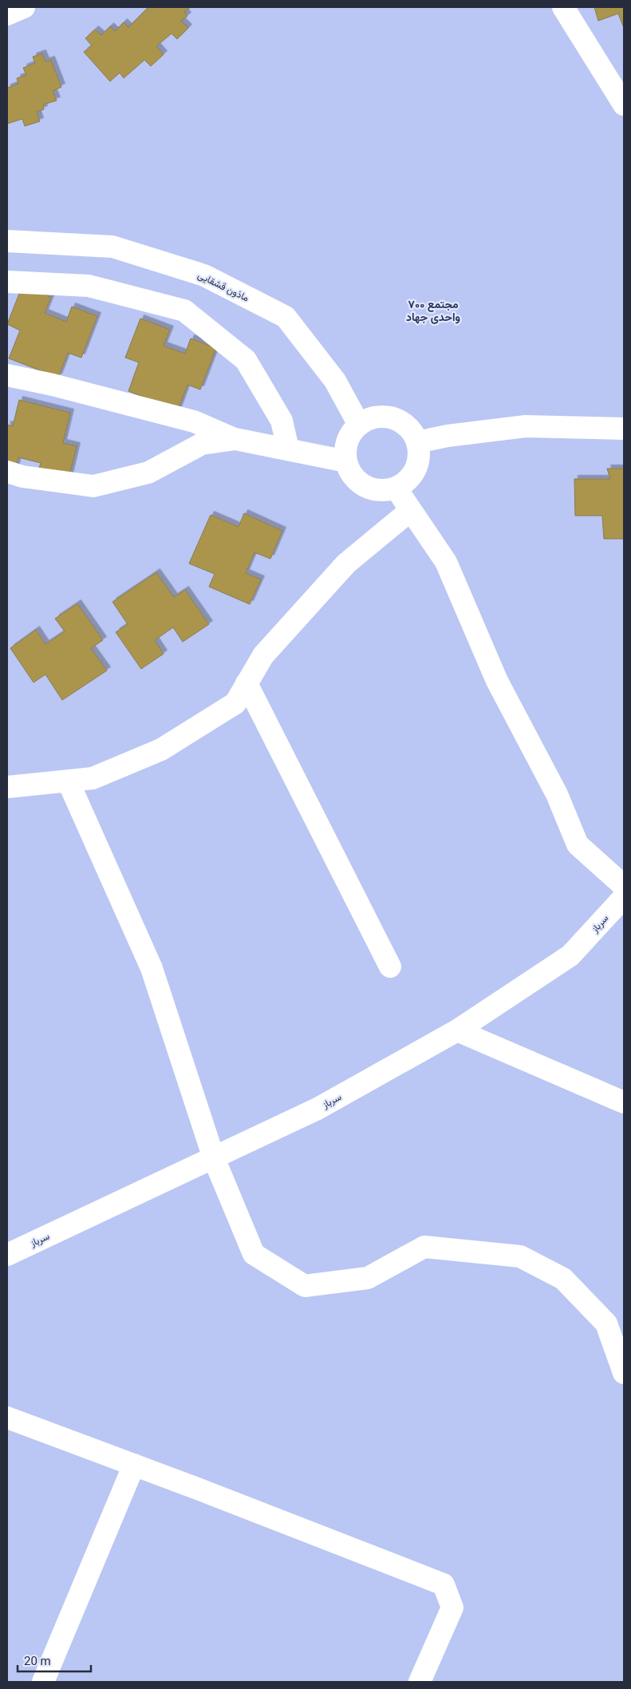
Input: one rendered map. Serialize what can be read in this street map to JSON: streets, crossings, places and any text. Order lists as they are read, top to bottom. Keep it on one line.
{"streets":{"street":["ماذون قشقایی","سرباز"]},"districts":["مجتمع ۷۰۰ واحدی جهاد"],"scale_bar":"20 m"}
